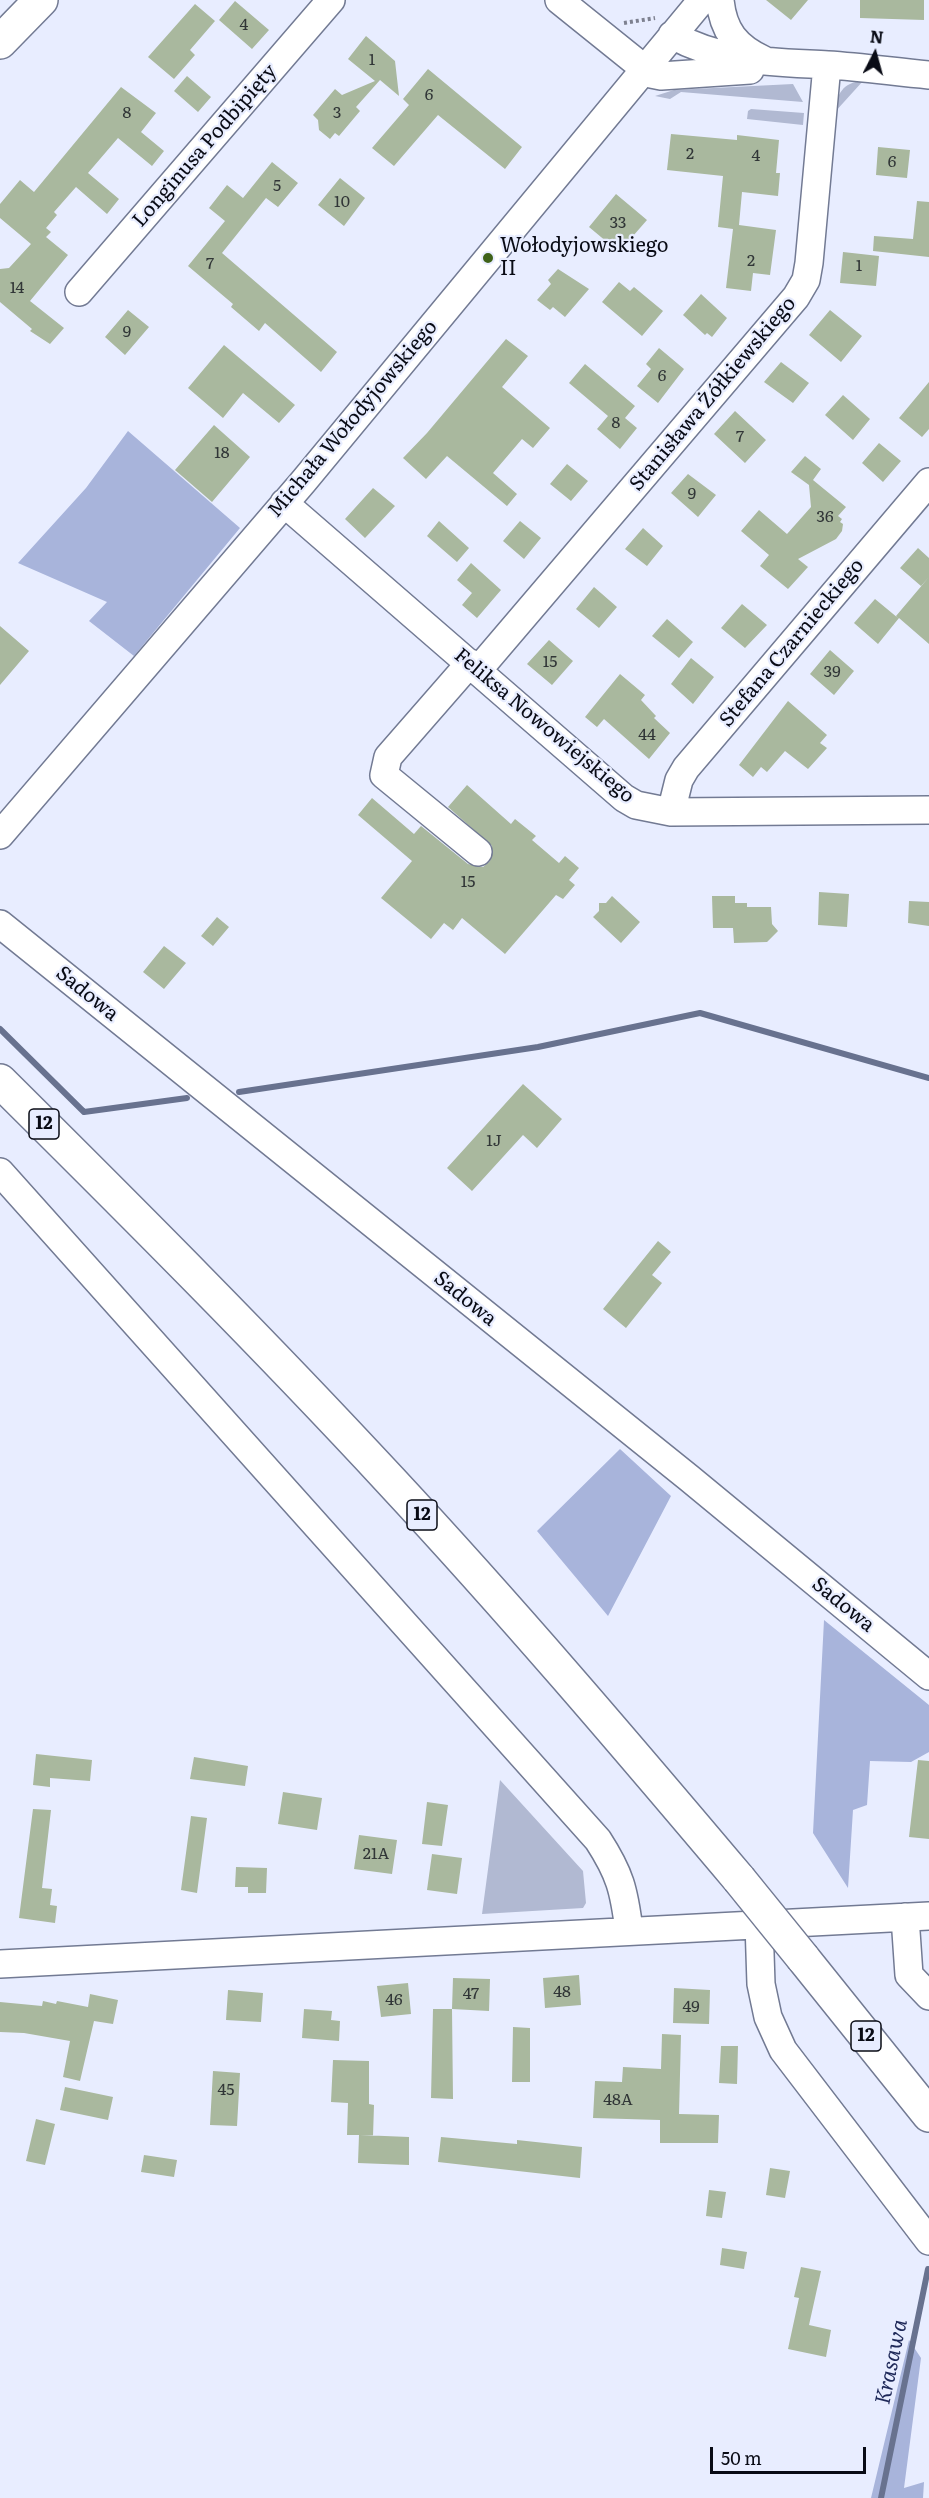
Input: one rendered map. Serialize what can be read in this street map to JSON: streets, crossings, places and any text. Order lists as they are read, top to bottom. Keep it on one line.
{"streets":{"main road":["12"],"street":["Longinusa Podbipięty","Stanisława Żółkiewskiego","Michała Wołodyjowskiego","Stefana Czarnieckiego","Feliksa Nowowiejskiego","Sadowa"]},"crossings":[["Stanisława Żółkiewskiego","Feliksa Nowowiejskiego"],["Michała Wołodyjowskiego","Feliksa Nowowiejskiego"],["Stefana Czarnieckiego","Feliksa Nowowiejskiego"]],"water":["Krasawa"],"places":["Wołodyjowskiego II"],"house_numbers":["4","1","6","8","3","2","4","6","5","10","33","2","7","1","14","9","6","8","7","18","9","36","15","39","44","15","1J","21A","48","47","46","49","45","48A"],"scale_bar":"50 m","north":"top"}
